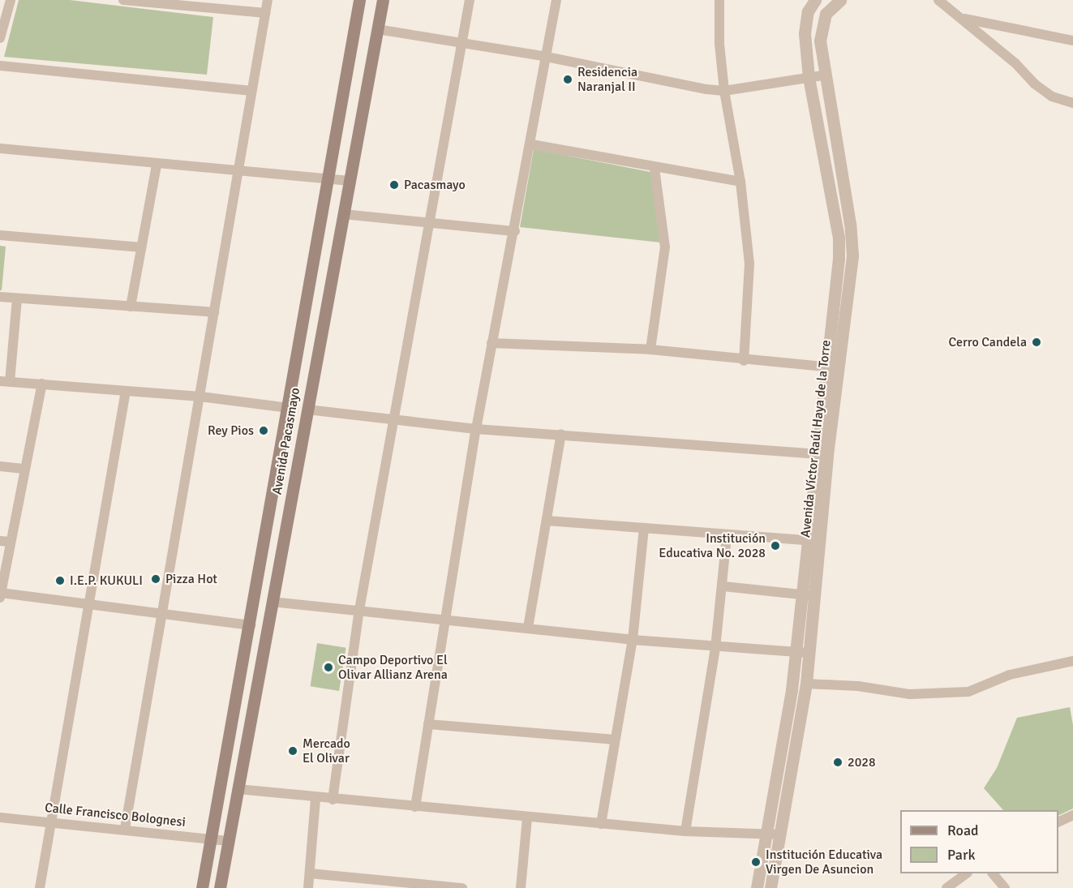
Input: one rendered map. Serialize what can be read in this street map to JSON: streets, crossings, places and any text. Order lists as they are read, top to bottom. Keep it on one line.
{"streets":{"main road":["Avenida Pacasmayo"],"street":["Avenida Víctor Raúl Haya de la Torre","Calle Francisco Bolognesi"]},"crossings":[["Avenida Pacasmayo","Calle Francisco Bolognesi"]],"places":["Residencia Naranjal II","Pacasmayo","Cerro Candela","Rey Pios","Institución Educativa No. 2028","Pizza Hot","I.E.P. KUKULI","Campo Deportivo El Olivar Allianz Arena","Mercado El Olivar","2028","Institución Educativa Virgen De Asuncion"],"legend":["Road","Park"]}
